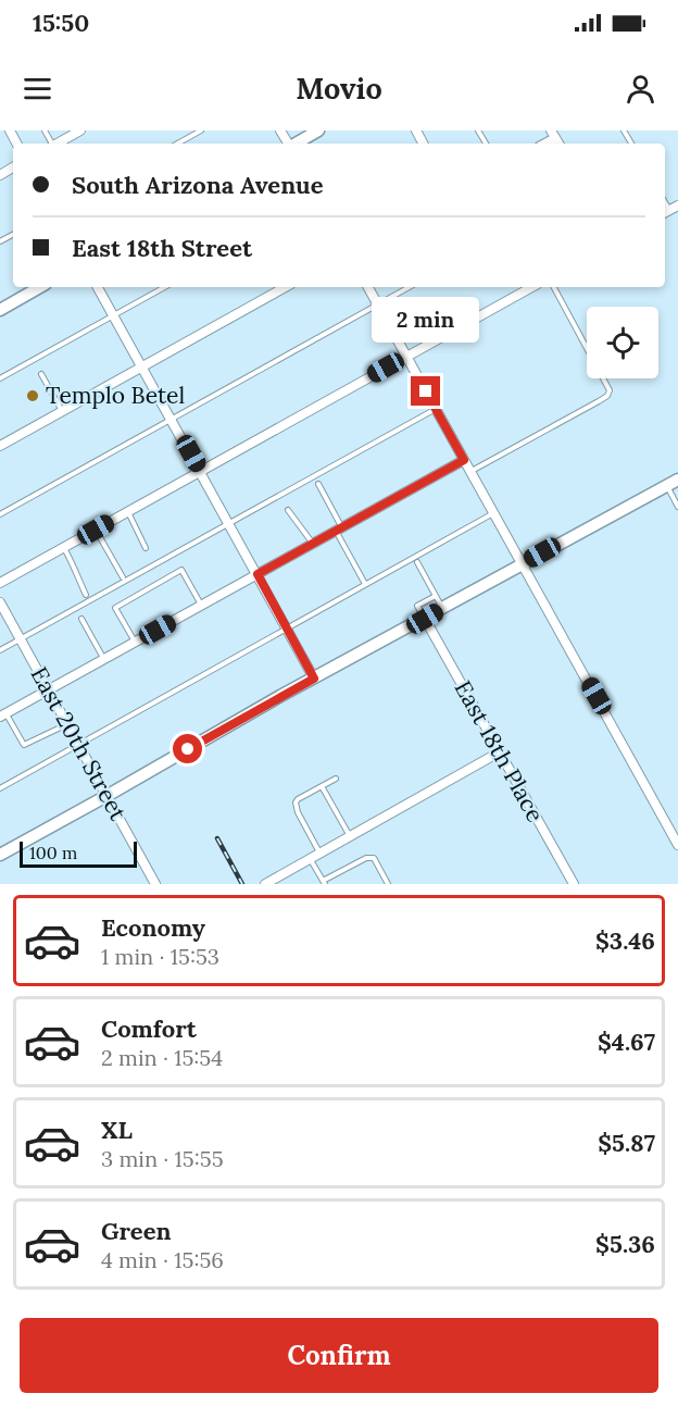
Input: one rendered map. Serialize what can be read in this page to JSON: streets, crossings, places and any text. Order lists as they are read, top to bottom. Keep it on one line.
{"streets":{"street":["East 20th Street","East 18th Place"]},"places":["Templo Betel"],"scale_bar":"100 m","page":{"status":"15:50","header":"Movio","banner":["South Arizona Avenue","East 18th Street"],"bubble":"2 min","scale":"100 m","list":[{"name":"Economy","note":"1 min · 15:53","value":"$3.46"},{"name":"Comfort","note":"2 min · 15:54","value":"$4.67"},{"name":"XL","note":"3 min · 15:55","value":"$5.87"},{"name":"Green","note":"4 min · 15:56","value":"$5.36"}],"buttons":"Confirm"}}
